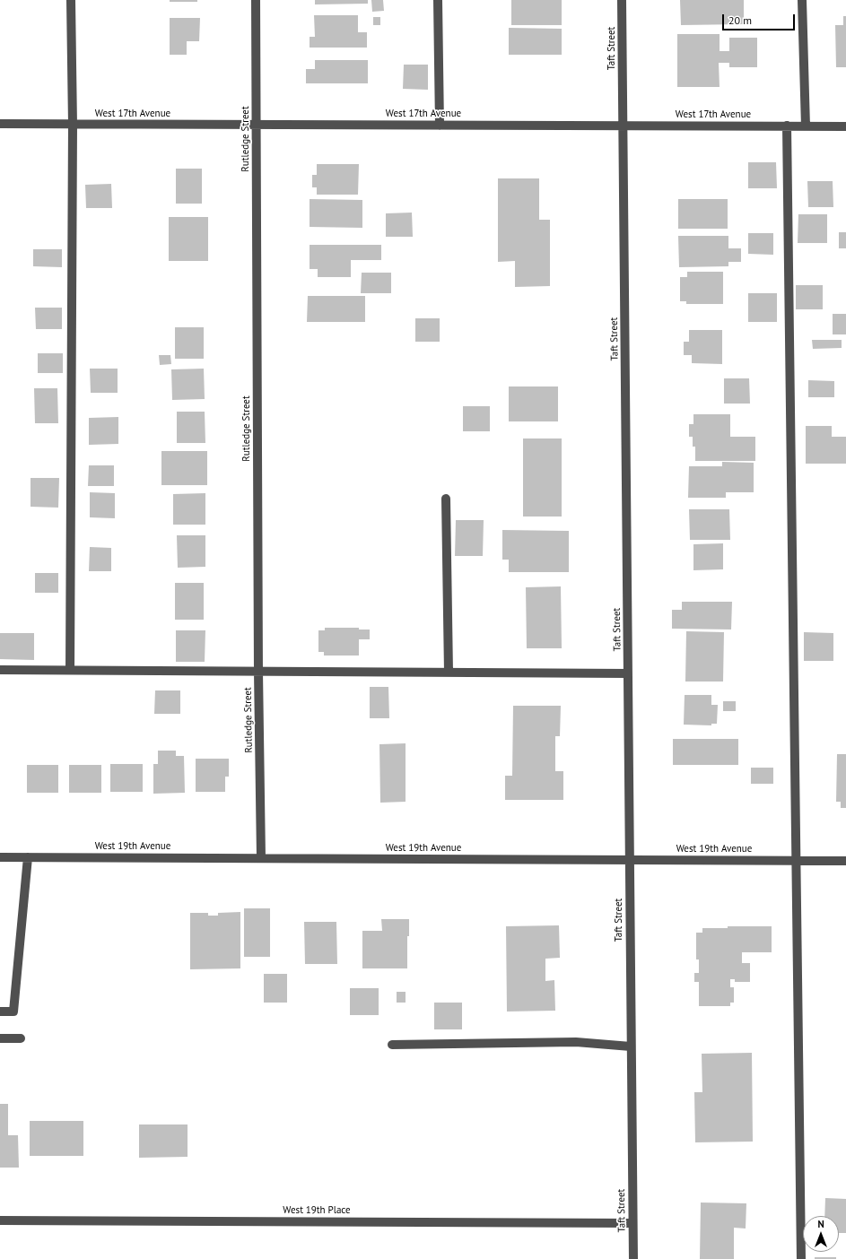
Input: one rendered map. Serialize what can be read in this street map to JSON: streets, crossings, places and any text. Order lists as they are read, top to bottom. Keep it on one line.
{"streets":{"street":["Taft Street","West 17th Avenue","Rutledge Street","West 19th Avenue","West 19th Place"]},"crossings":[["Taft Street","West 17th Avenue"],["Taft Street","West 19th Avenue"],["Taft Street","West 19th Place"],["West 17th Avenue","Rutledge Street"],["Rutledge Street","West 19th Avenue"]],"scale_bar":"20 m","north":"top"}
